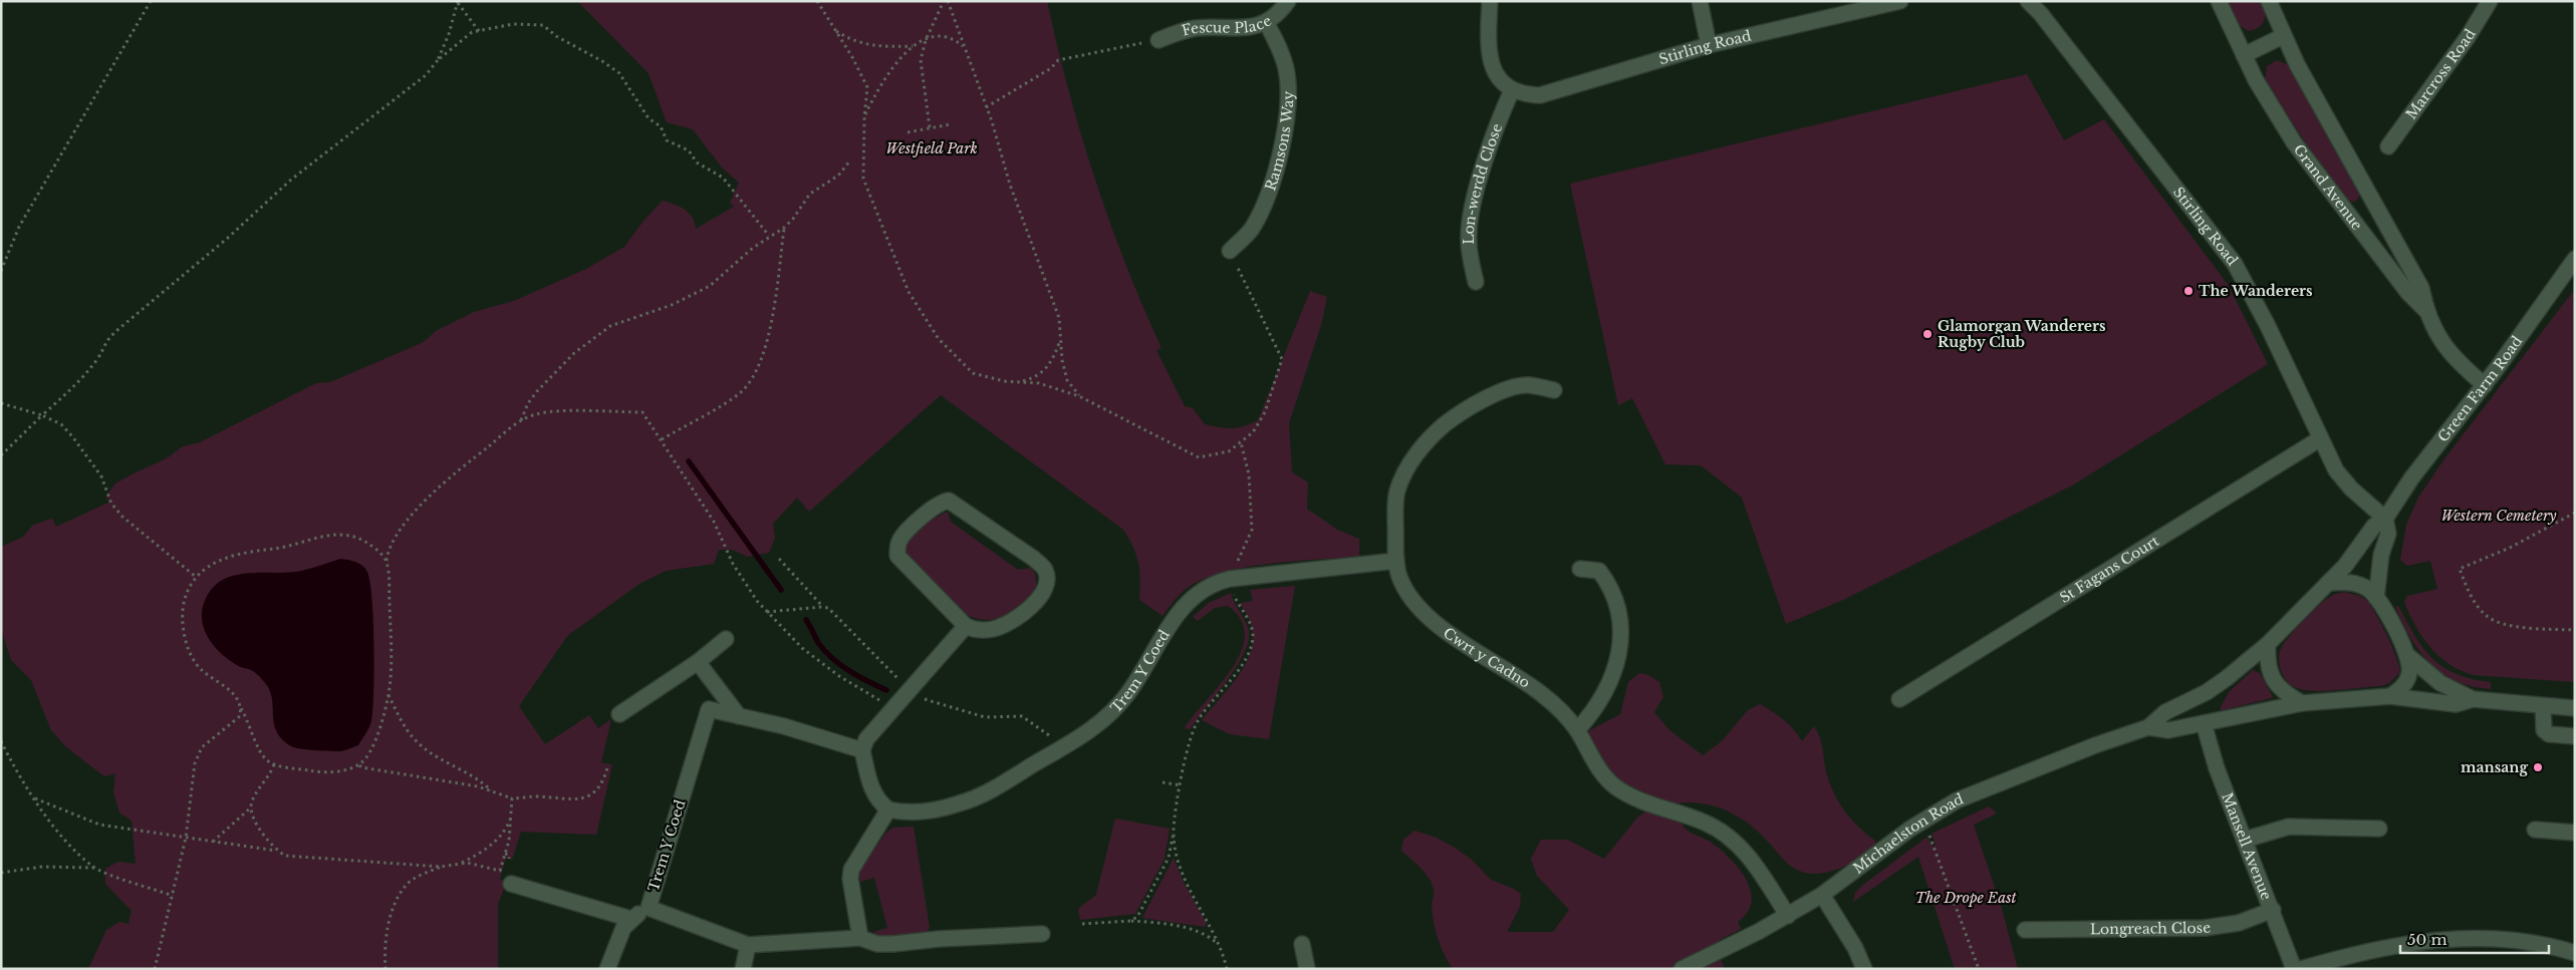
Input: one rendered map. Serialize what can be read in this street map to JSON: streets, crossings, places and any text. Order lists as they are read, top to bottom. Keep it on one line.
{"streets":{"street":["Fescue Place","Stirling Road","Marcross Road","Ramsons Way","Lon-werdd Close","Grand Avenue","Green Farm Road","St Fagans Court","Cwrt y Cadno","Trem Y Coed","Michaelston Road","Mansell Avenue","Longreach Close"]},"crossings":[["Fescue Place","Ramsons Way"],["Stirling Road","Lon-werdd Close"],["Stirling Road","Green Farm Road"],["Stirling Road","St Fagans Court"],["Grand Avenue","Green Farm Road"],["Green Farm Road","Michaelston Road"],["Cwrt y Cadno","Trem Y Coed"],["Cwrt y Cadno","Michaelston Road"],["Michaelston Road","Mansell Avenue"],["Mansell Avenue","Longreach Close"]],"parks":["Westfield Park","Western Cemetery","The Drope East"],"places":["The Wanderers","Glamorgan Wanderers Rugby Club","mansang"],"scale_bar":"50 m"}
